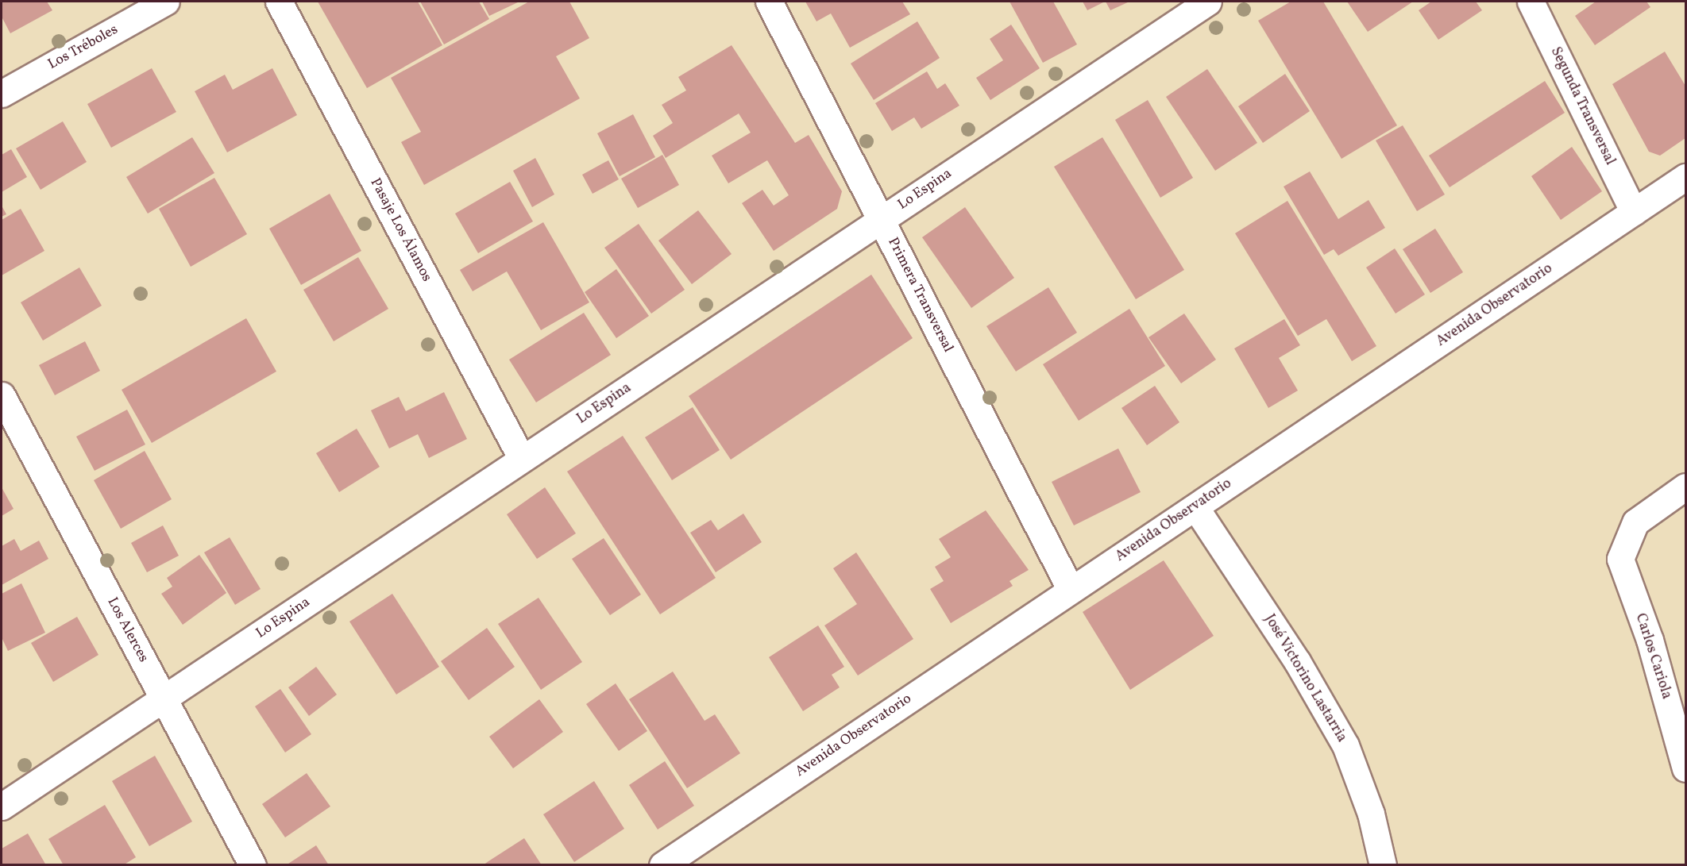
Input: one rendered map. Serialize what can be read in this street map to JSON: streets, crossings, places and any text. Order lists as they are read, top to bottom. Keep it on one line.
{"streets":{"street":["Los Tréboles","Segunda Transversal","Lo Espina","Pasaje Los Álamos","Primera Transversal","Avenida Observatorio","Los Alerces","Carlos Cariola","José Victorino Lastarria"]},"crossings":[["Segunda Transversal","Avenida Observatorio"],["Lo Espina","Pasaje Los Álamos"],["Lo Espina","Primera Transversal"],["Lo Espina","Los Alerces"],["Primera Transversal","Avenida Observatorio"],["Avenida Observatorio","José Victorino Lastarria"]]}
